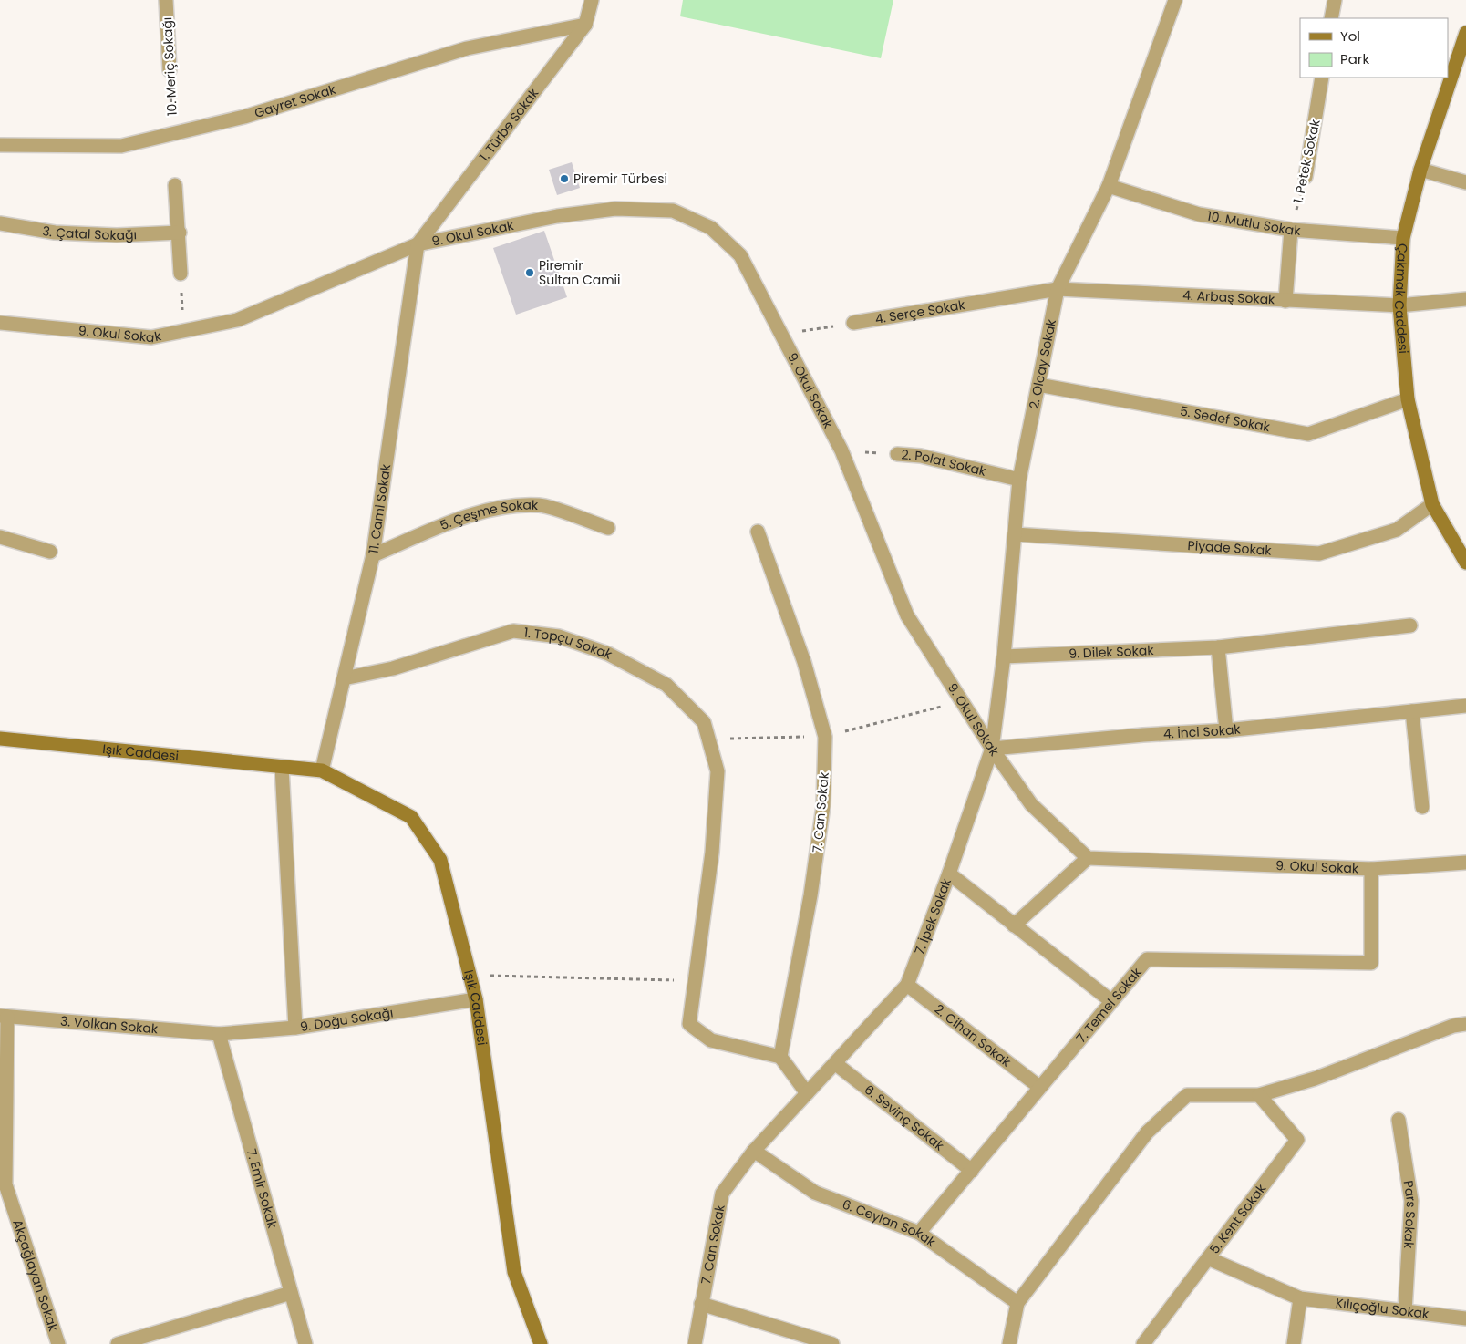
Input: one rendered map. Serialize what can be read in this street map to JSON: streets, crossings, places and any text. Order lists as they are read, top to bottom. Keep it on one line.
{"streets":{"main road":["Çakmak Caddesi","Işık Caddesi"],"street":["10. Meriç Sokağı","Gayret Sokak","1. Türbe Sokak","1. Petek Sokak","10. Mutlu Sokak","3. Çatal Sokağı","9. Okul Sokak","4. Arbaş Sokak","4. Serçe Sokak","2. Olcay Sokak","5. Sedef Sokak","2. Polat Sokak","11. Cami Sokak","5. Çeşme Sokak","Piyade Sokak","1. Topçu Sokak","9. Dilek Sokak","4. İnci Sokak","7. Can Sokak","7. İpek Sokak","7. Temel Sokak","9. Doğu Sokağı","3. Volkan Sokak","2. Cihan Sokak","6. Sevinç Sokak","7. Emir Sokak","Pars Sokak","5. Kent Sokak","6. Ceylan Sokak","Akçağlayan Sokak","Kılıçoğlu Sokak"]},"crossings":[["10. Meriç Sokağı","Gayret Sokak"],["Gayret Sokak","1. Türbe Sokak"],["1. Türbe Sokak","9. Okul Sokak"],["1. Türbe Sokak","11. Cami Sokak"],["1. Petek Sokak","10. Mutlu Sokak"],["10. Mutlu Sokak","Çakmak Caddesi"],["10. Mutlu Sokak","2. Olcay Sokak"],["9. Okul Sokak","2. Olcay Sokak"],["9. Okul Sokak","2. Polat Sokak"],["9. Okul Sokak","11. Cami Sokak"],["9. Okul Sokak","4. İnci Sokak"],["9. Okul Sokak","7. İpek Sokak"],["9. Okul Sokak","7. Temel Sokak"],["4. Arbaş Sokak","Çakmak Caddesi"],["4. Arbaş Sokak","4. Serçe Sokak"],["4. Arbaş Sokak","2. Olcay Sokak"],["Çakmak Caddesi","5. Sedef Sokak"],["Çakmak Caddesi","Piyade Sokak"],["4. Serçe Sokak","2. Olcay Sokak"],["2. Olcay Sokak","5. Sedef Sokak"],["2. Olcay Sokak","2. Polat Sokak"],["2. Olcay Sokak","Piyade Sokak"],["2. Olcay Sokak","9. Dilek Sokak"],["2. Olcay Sokak","4. İnci Sokak"],["2. Olcay Sokak","7. İpek Sokak"],["11. Cami Sokak","5. Çeşme Sokak"],["11. Cami Sokak","1. Topçu Sokak"],["11. Cami Sokak","Işık Caddesi"],["1. Topçu Sokak","7. Can Sokak"],["4. İnci Sokak","7. İpek Sokak"],["Işık Caddesi","9. Doğu Sokağı"],["7. Can Sokak","7. İpek Sokak"],["7. Can Sokak","6. Sevinç Sokak"],["7. Can Sokak","6. Ceylan Sokak"],["7. İpek Sokak","2. Cihan Sokak"],["7. İpek Sokak","6. Sevinç Sokak"],["7. Temel Sokak","2. Cihan Sokak"],["7. Temel Sokak","6. Sevinç Sokak"],["7. Temel Sokak","6. Ceylan Sokak"],["9. Doğu Sokağı","3. Volkan Sokak"],["9. Doğu Sokağı","7. Emir Sokak"],["3. Volkan Sokak","7. Emir Sokak"],["3. Volkan Sokak","Akçağlayan Sokak"],["Pars Sokak","Kılıçoğlu Sokak"],["5. Kent Sokak","Kılıçoğlu Sokak"]],"places":["Piremir Türbesi","Piremir Sultan Camii"],"legend":["Yol","Park"]}
